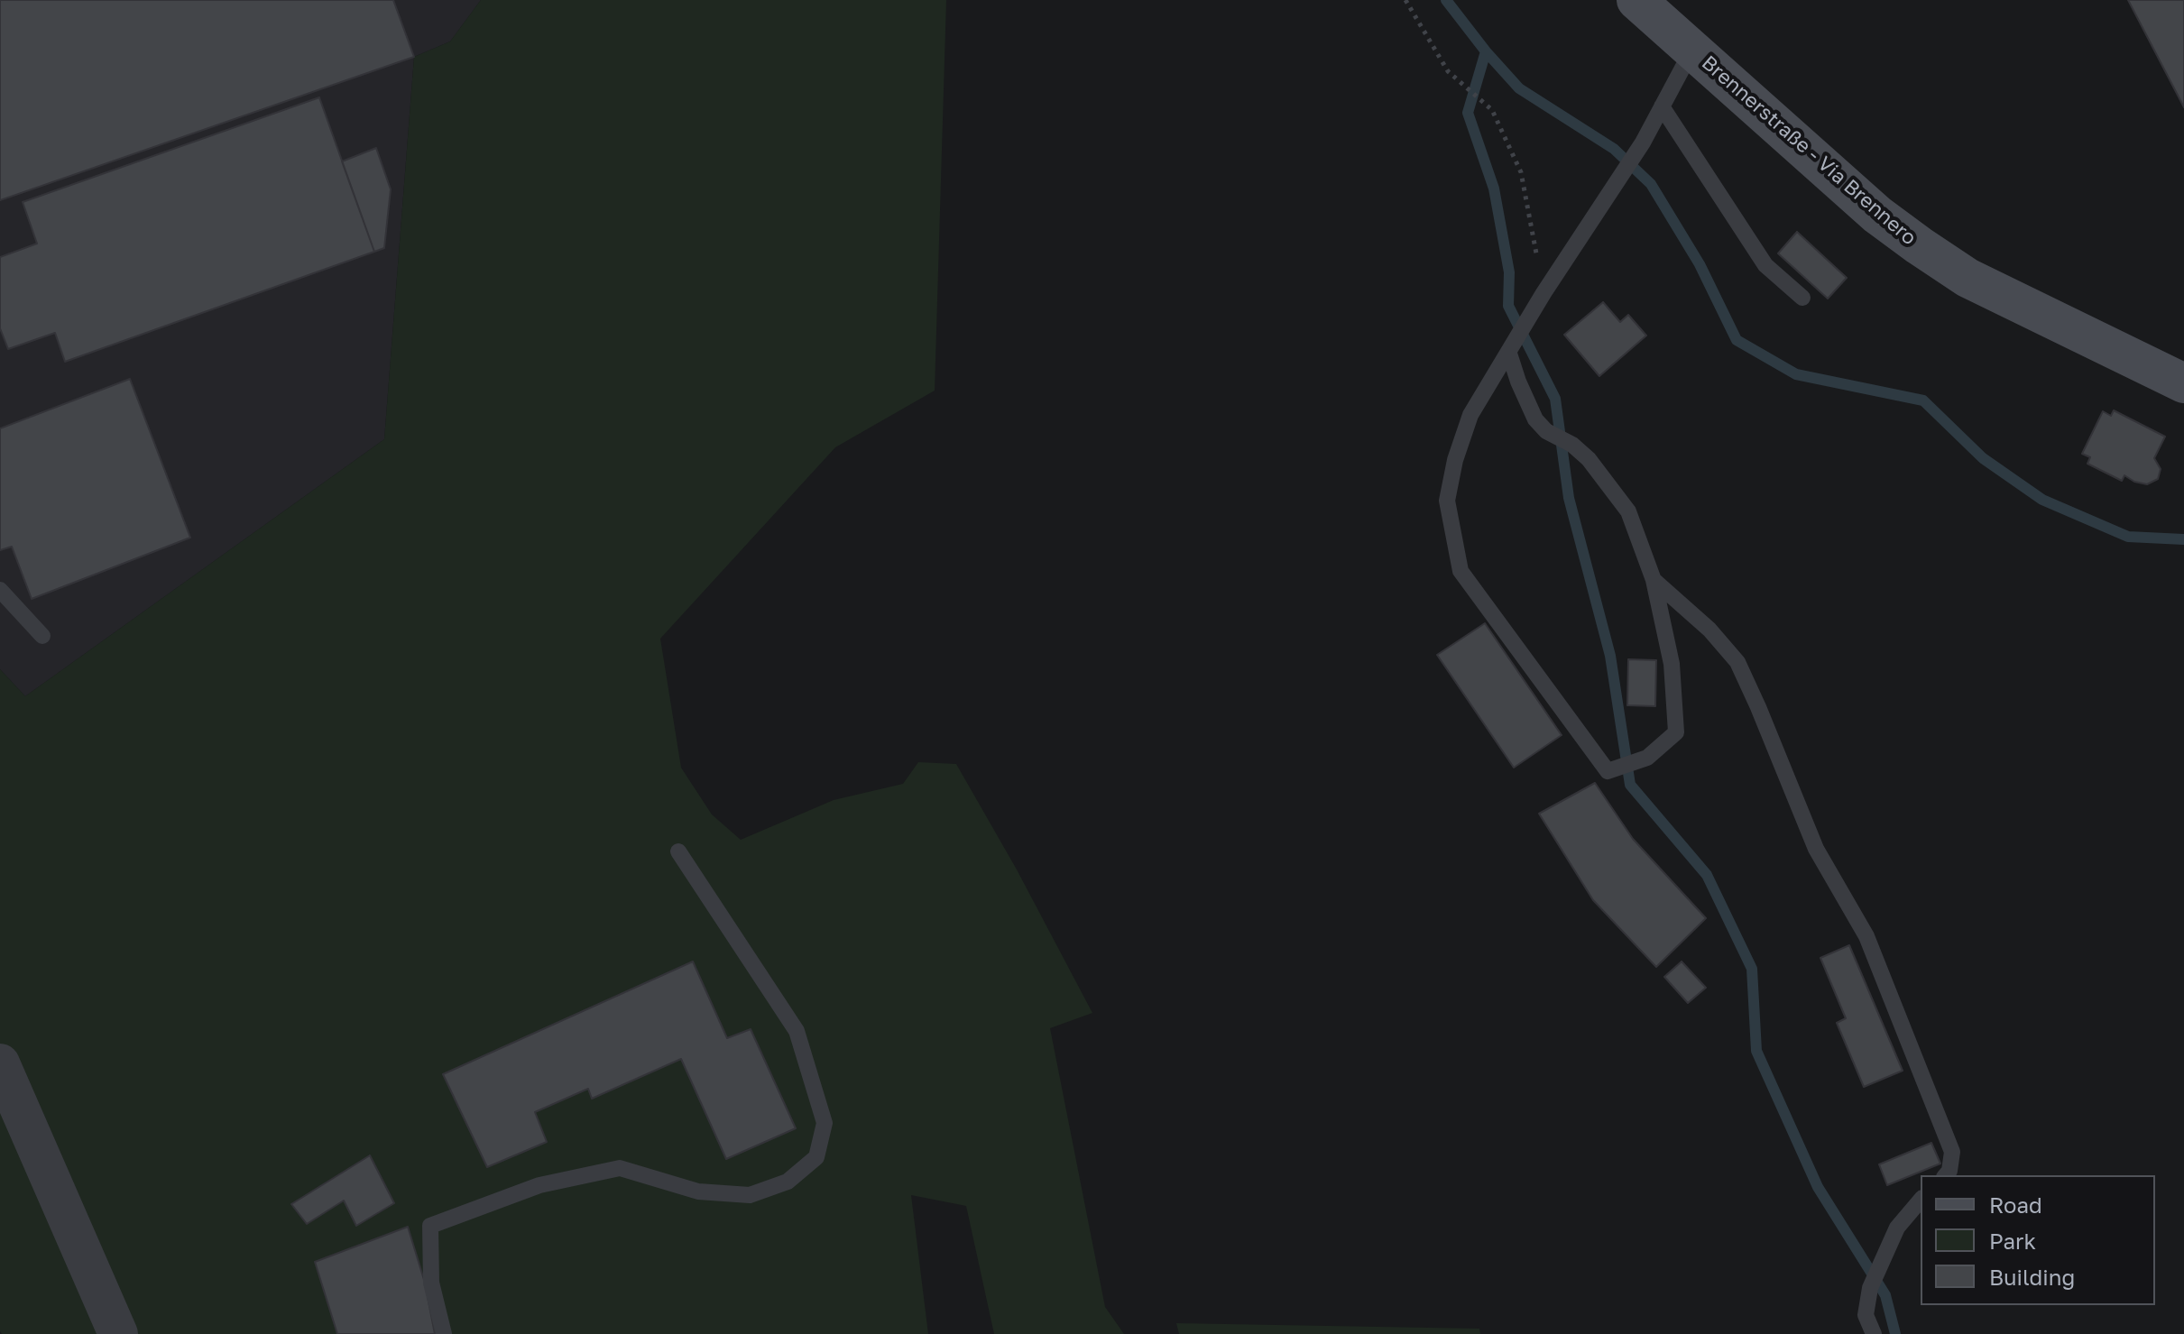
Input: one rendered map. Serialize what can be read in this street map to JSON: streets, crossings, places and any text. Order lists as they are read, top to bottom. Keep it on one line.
{"streets":{"main road":["Brennerstraße - Via Brennero"]},"legend":["Road","Park","Building"]}
